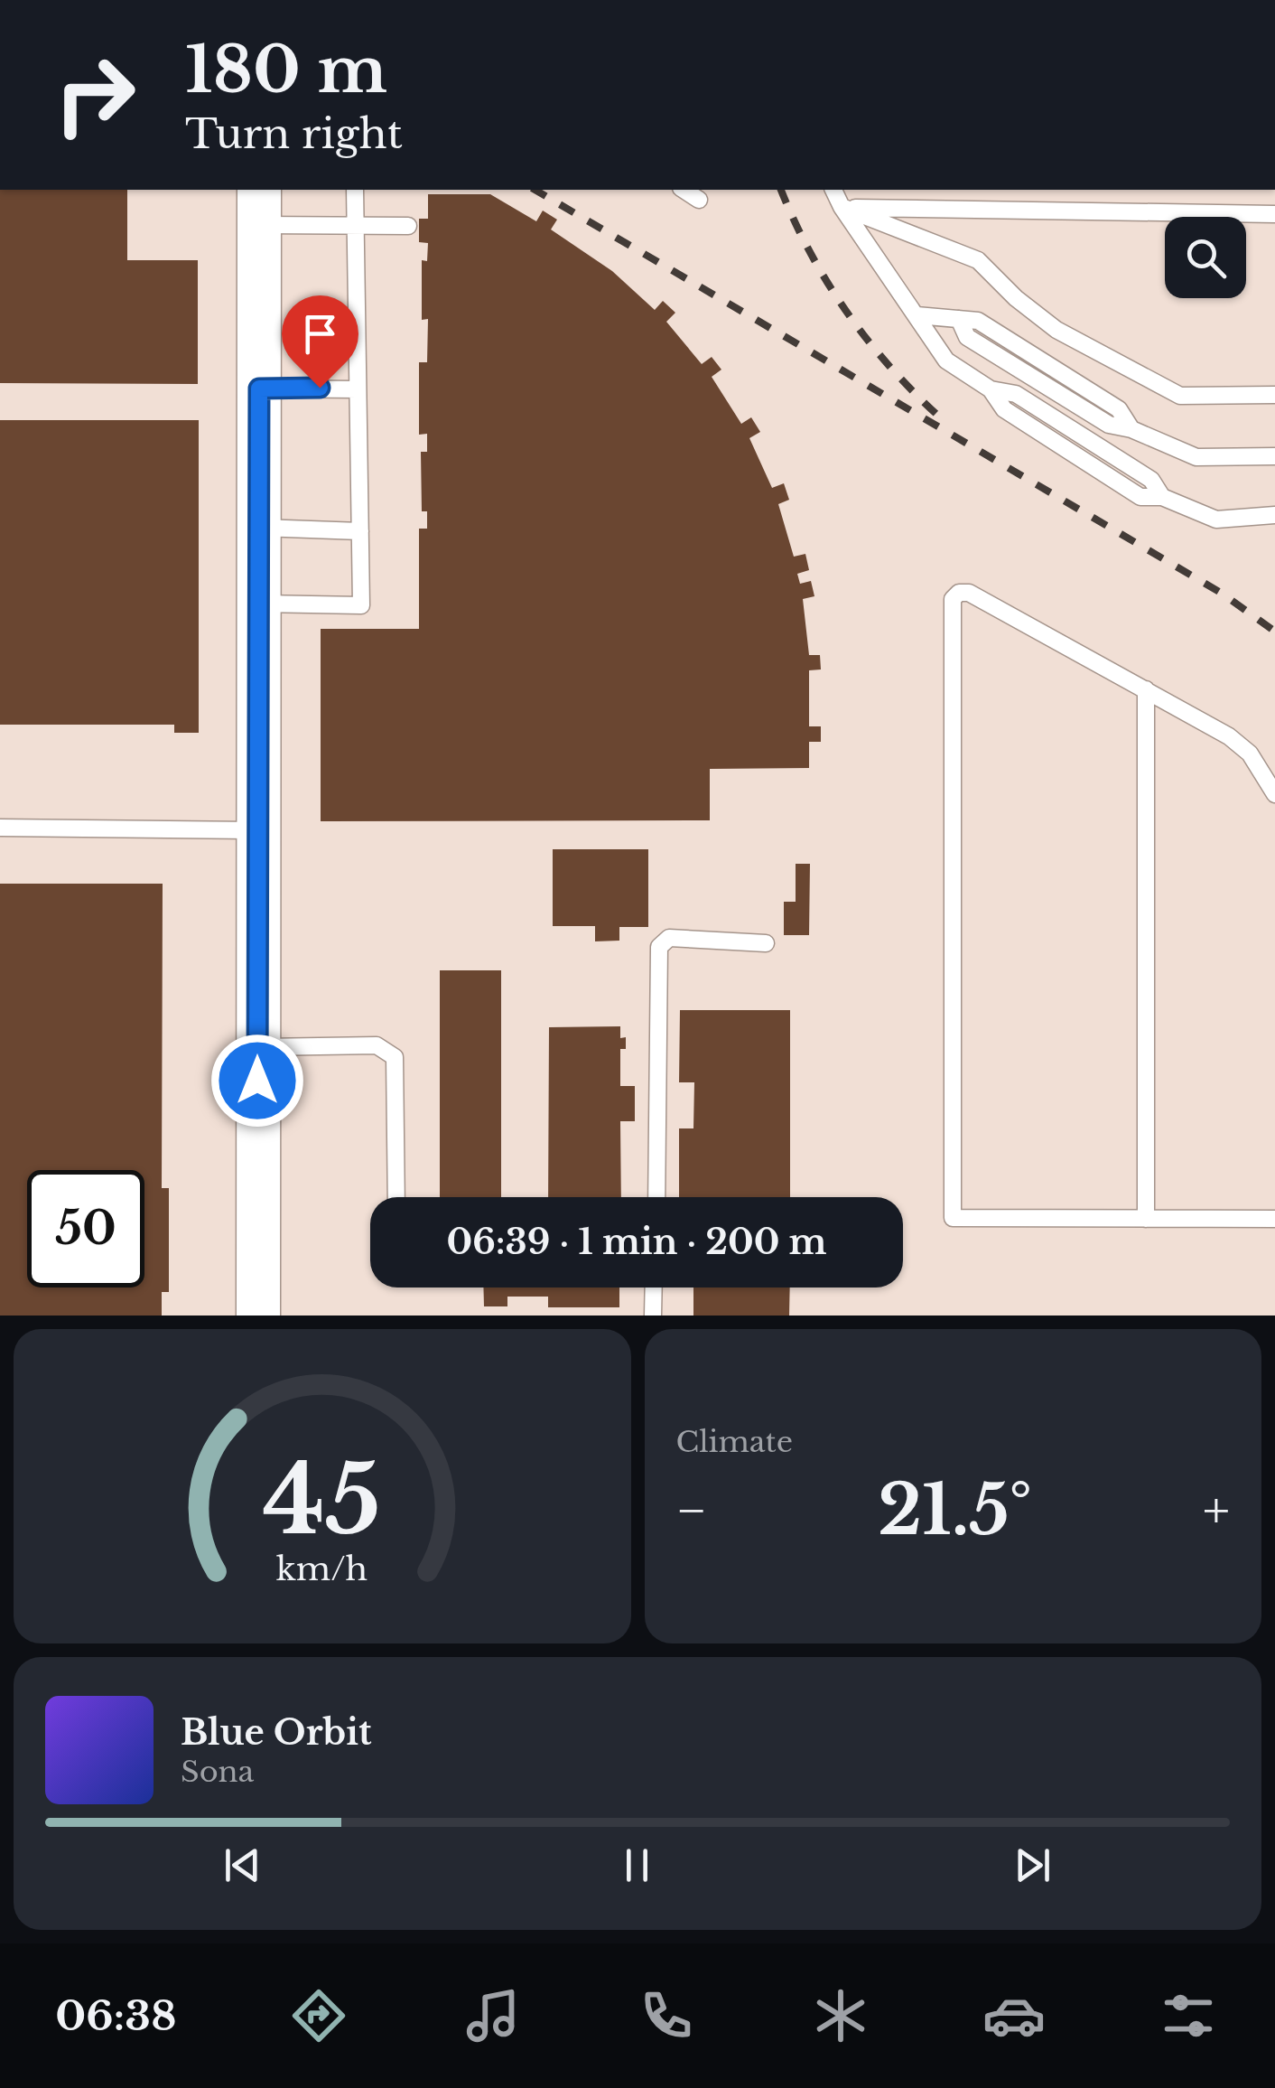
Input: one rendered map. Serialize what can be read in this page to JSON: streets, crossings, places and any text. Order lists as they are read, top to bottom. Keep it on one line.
{"page":{"turn":["180 m","Turn right"],"limit":"50","trip":"06:39 · 1 min · 200 m","tile":"Climate","heat":["−","21.5°","+"],"song":["Blue Orbit","Sona"],"tabs":"06:38","gauge":["45","km/h"]}}
